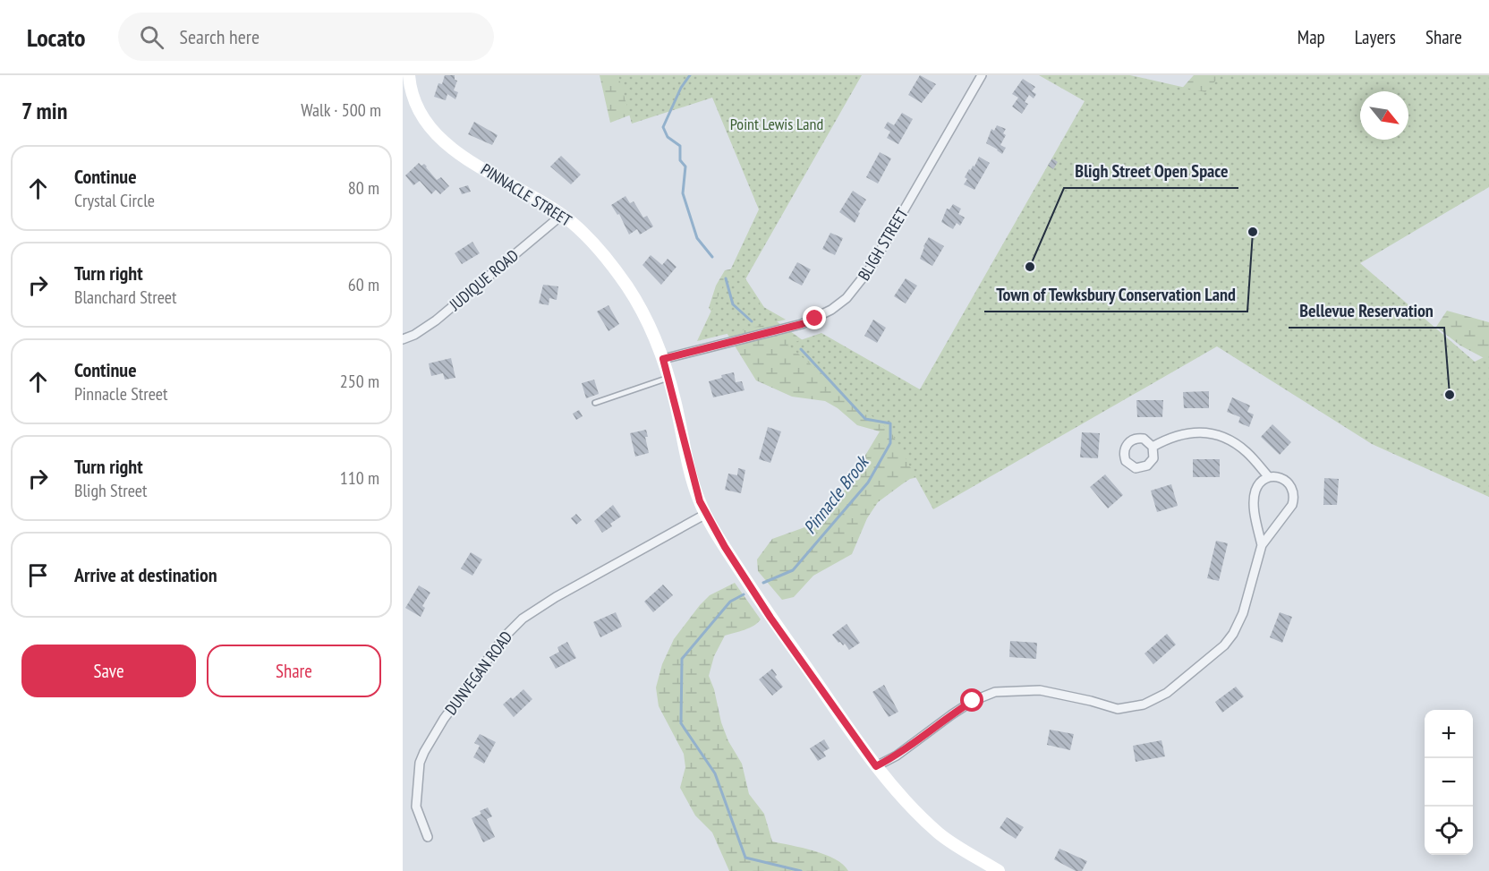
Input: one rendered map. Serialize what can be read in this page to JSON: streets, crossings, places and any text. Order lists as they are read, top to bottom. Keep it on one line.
{"streets":{"street":["PINNACLE STREET","BLIGH STREET","JUDIQUE ROAD","DUNVEGAN ROAD"]},"crossings":[["PINNACLE STREET","BLIGH STREET"],["PINNACLE STREET","JUDIQUE ROAD"],["PINNACLE STREET","DUNVEGAN ROAD"]],"water":["Pinnacle Brook"],"parks":["Point Lewis Land"],"places":["Town of Tewksbury Conservation Land","Bligh Street Open Space","Bellevue Reservation"],"north":"bottom right","page":{"header":"Locato","search":"Search here","nav":["Map","Layers","Share"],"heading":["7 min","Walk · 500 m"],"list":[["Continue","Crystal Circle","80 m"],["Turn right","Blanchard Street","60 m"],["Continue","Pinnacle Street","250 m"],["Turn right","Bligh Street","110 m"],"Arrive at destination"],"buttons":["Save","Share"],"map_buttons":["+","−"]}}
